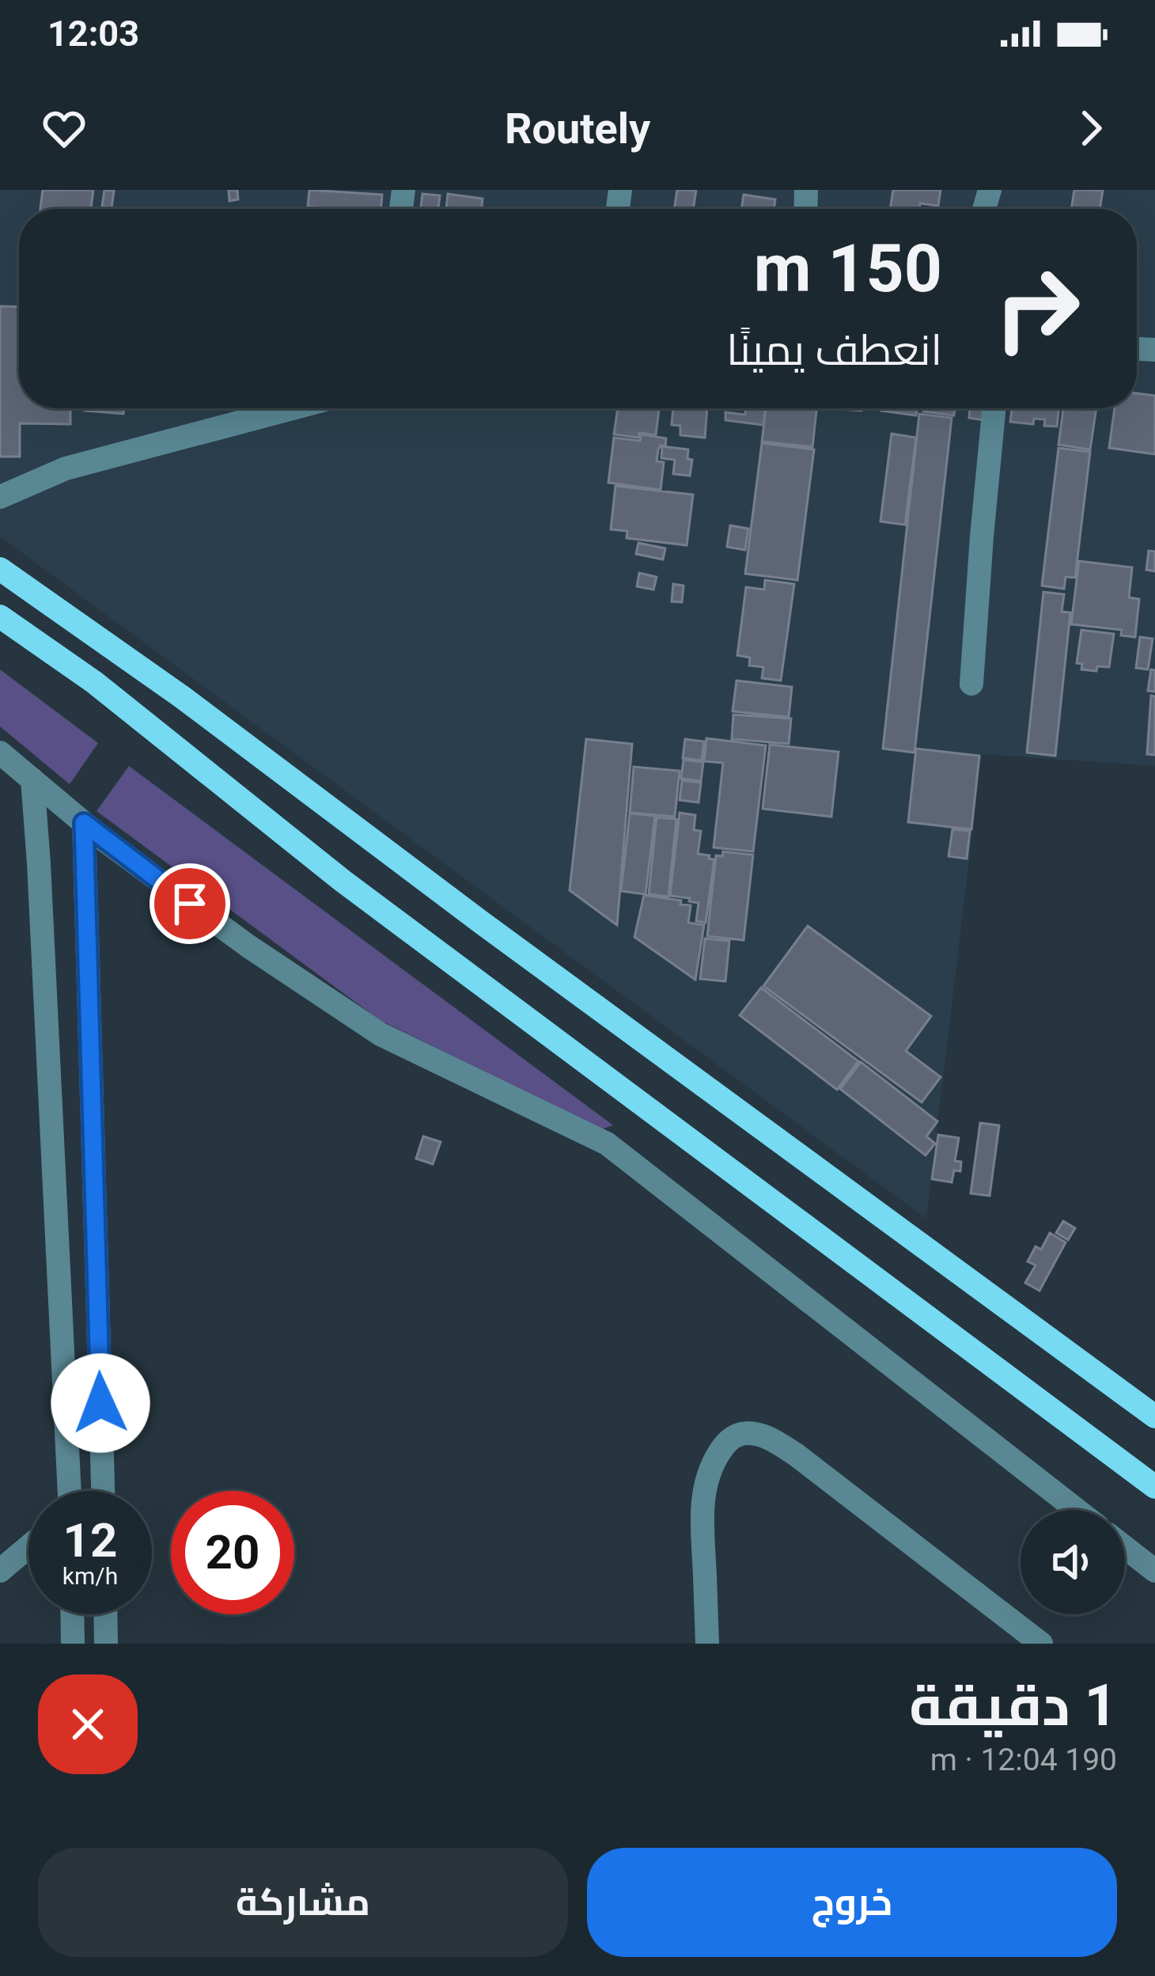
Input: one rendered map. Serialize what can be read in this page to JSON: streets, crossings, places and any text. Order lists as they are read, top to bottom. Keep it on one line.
{"page":{"status":"12:03","header":"Routely","turn":["150 m","انعطف يمينًا"],"speed":"12 km/h","limit":"20","heading":["1 دقيقة","190 m · 12:04"],"buttons":["خروج","مشاركة"]}}
